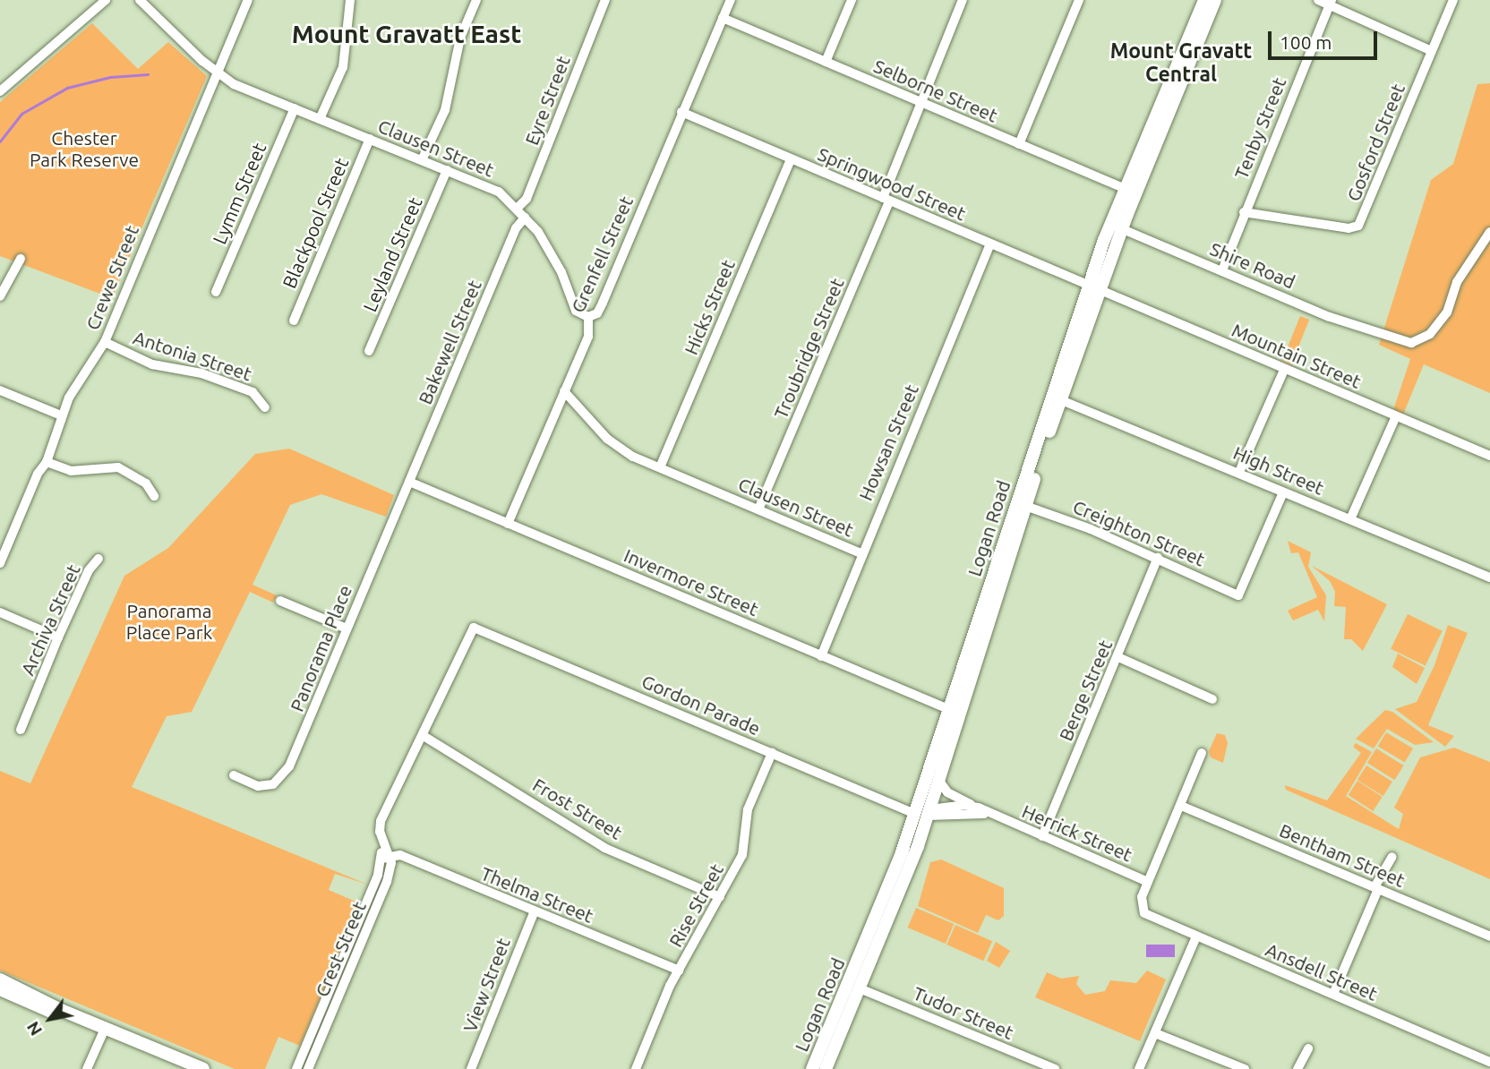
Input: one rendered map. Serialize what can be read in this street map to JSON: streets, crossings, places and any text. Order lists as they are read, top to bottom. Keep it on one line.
{"streets":{"main road":["Logan Road"],"street":["Selborne Street","Eyre Street","Tenby Street","Gosford Street","Clausen Street","Springwood Street","Lymm Street","Blackpool Street","Leyland Street","Grenfell Street","Shire Road","Crewe Street","Hicks Street","Bakewell Street","Troubridge Street","Antonia Street","Mountain Street","Howsan Street","High Street","Creighton Street","Invermore Street","Archiva Street","Panorama Place","Berge Street","Gordon Parade","Frost Street","Herrick Street","Bentham Street","Thelma Street","Rise Street","Crest Street","Ansdell Street","View Street","Tudor Street"]},"crossings":[["Selborne Street","Grenfell Street"],["Selborne Street","Troubridge Street"],["Selborne Street","Logan Road"],["Eyre Street","Clausen Street"],["Tenby Street","Gosford Street"],["Tenby Street","Shire Road"],["Clausen Street","Lymm Street"],["Clausen Street","Blackpool Street"],["Clausen Street","Leyland Street"],["Clausen Street","Grenfell Street"],["Clausen Street","Crewe Street"],["Clausen Street","Hicks Street"],["Clausen Street","Bakewell Street"],["Clausen Street","Troubridge Street"],["Clausen Street","Howsan Street"],["Springwood Street","Grenfell Street"],["Springwood Street","Hicks Street"],["Springwood Street","Troubridge Street"],["Springwood Street","Mountain Street"],["Springwood Street","Howsan Street"],["Springwood Street","Logan Road"],["Grenfell Street","Invermore Street"],["Shire Road","Logan Road"],["Crewe Street","Antonia Street"],["Bakewell Street","Invermore Street"],["Bakewell Street","Panorama Place"],["Mountain Street","Logan Road"],["Howsan Street","Invermore Street"],["High Street","Logan Road"],["High Street","Creighton Street"],["Logan Road","Creighton Street"],["Logan Road","Invermore Street"],["Logan Road","Gordon Parade"],["Logan Road","Herrick Street"],["Logan Road","Tudor Street"],["Creighton Street","Berge Street"],["Invermore Street","Panorama Place"],["Berge Street","Herrick Street"],["Gordon Parade","Herrick Street"],["Gordon Parade","Rise Street"],["Gordon Parade","Crest Street"],["Frost Street","Rise Street"],["Frost Street","Crest Street"],["Herrick Street","Ansdell Street"],["Thelma Street","Rise Street"],["Thelma Street","Crest Street"],["Thelma Street","View Street"]],"districts":["Mount Gravatt East","Mount Gravatt Central"],"parks":["Chester Park Reserve","Panorama Place Park"],"scale_bar":"100 m","north":"bottom left"}
